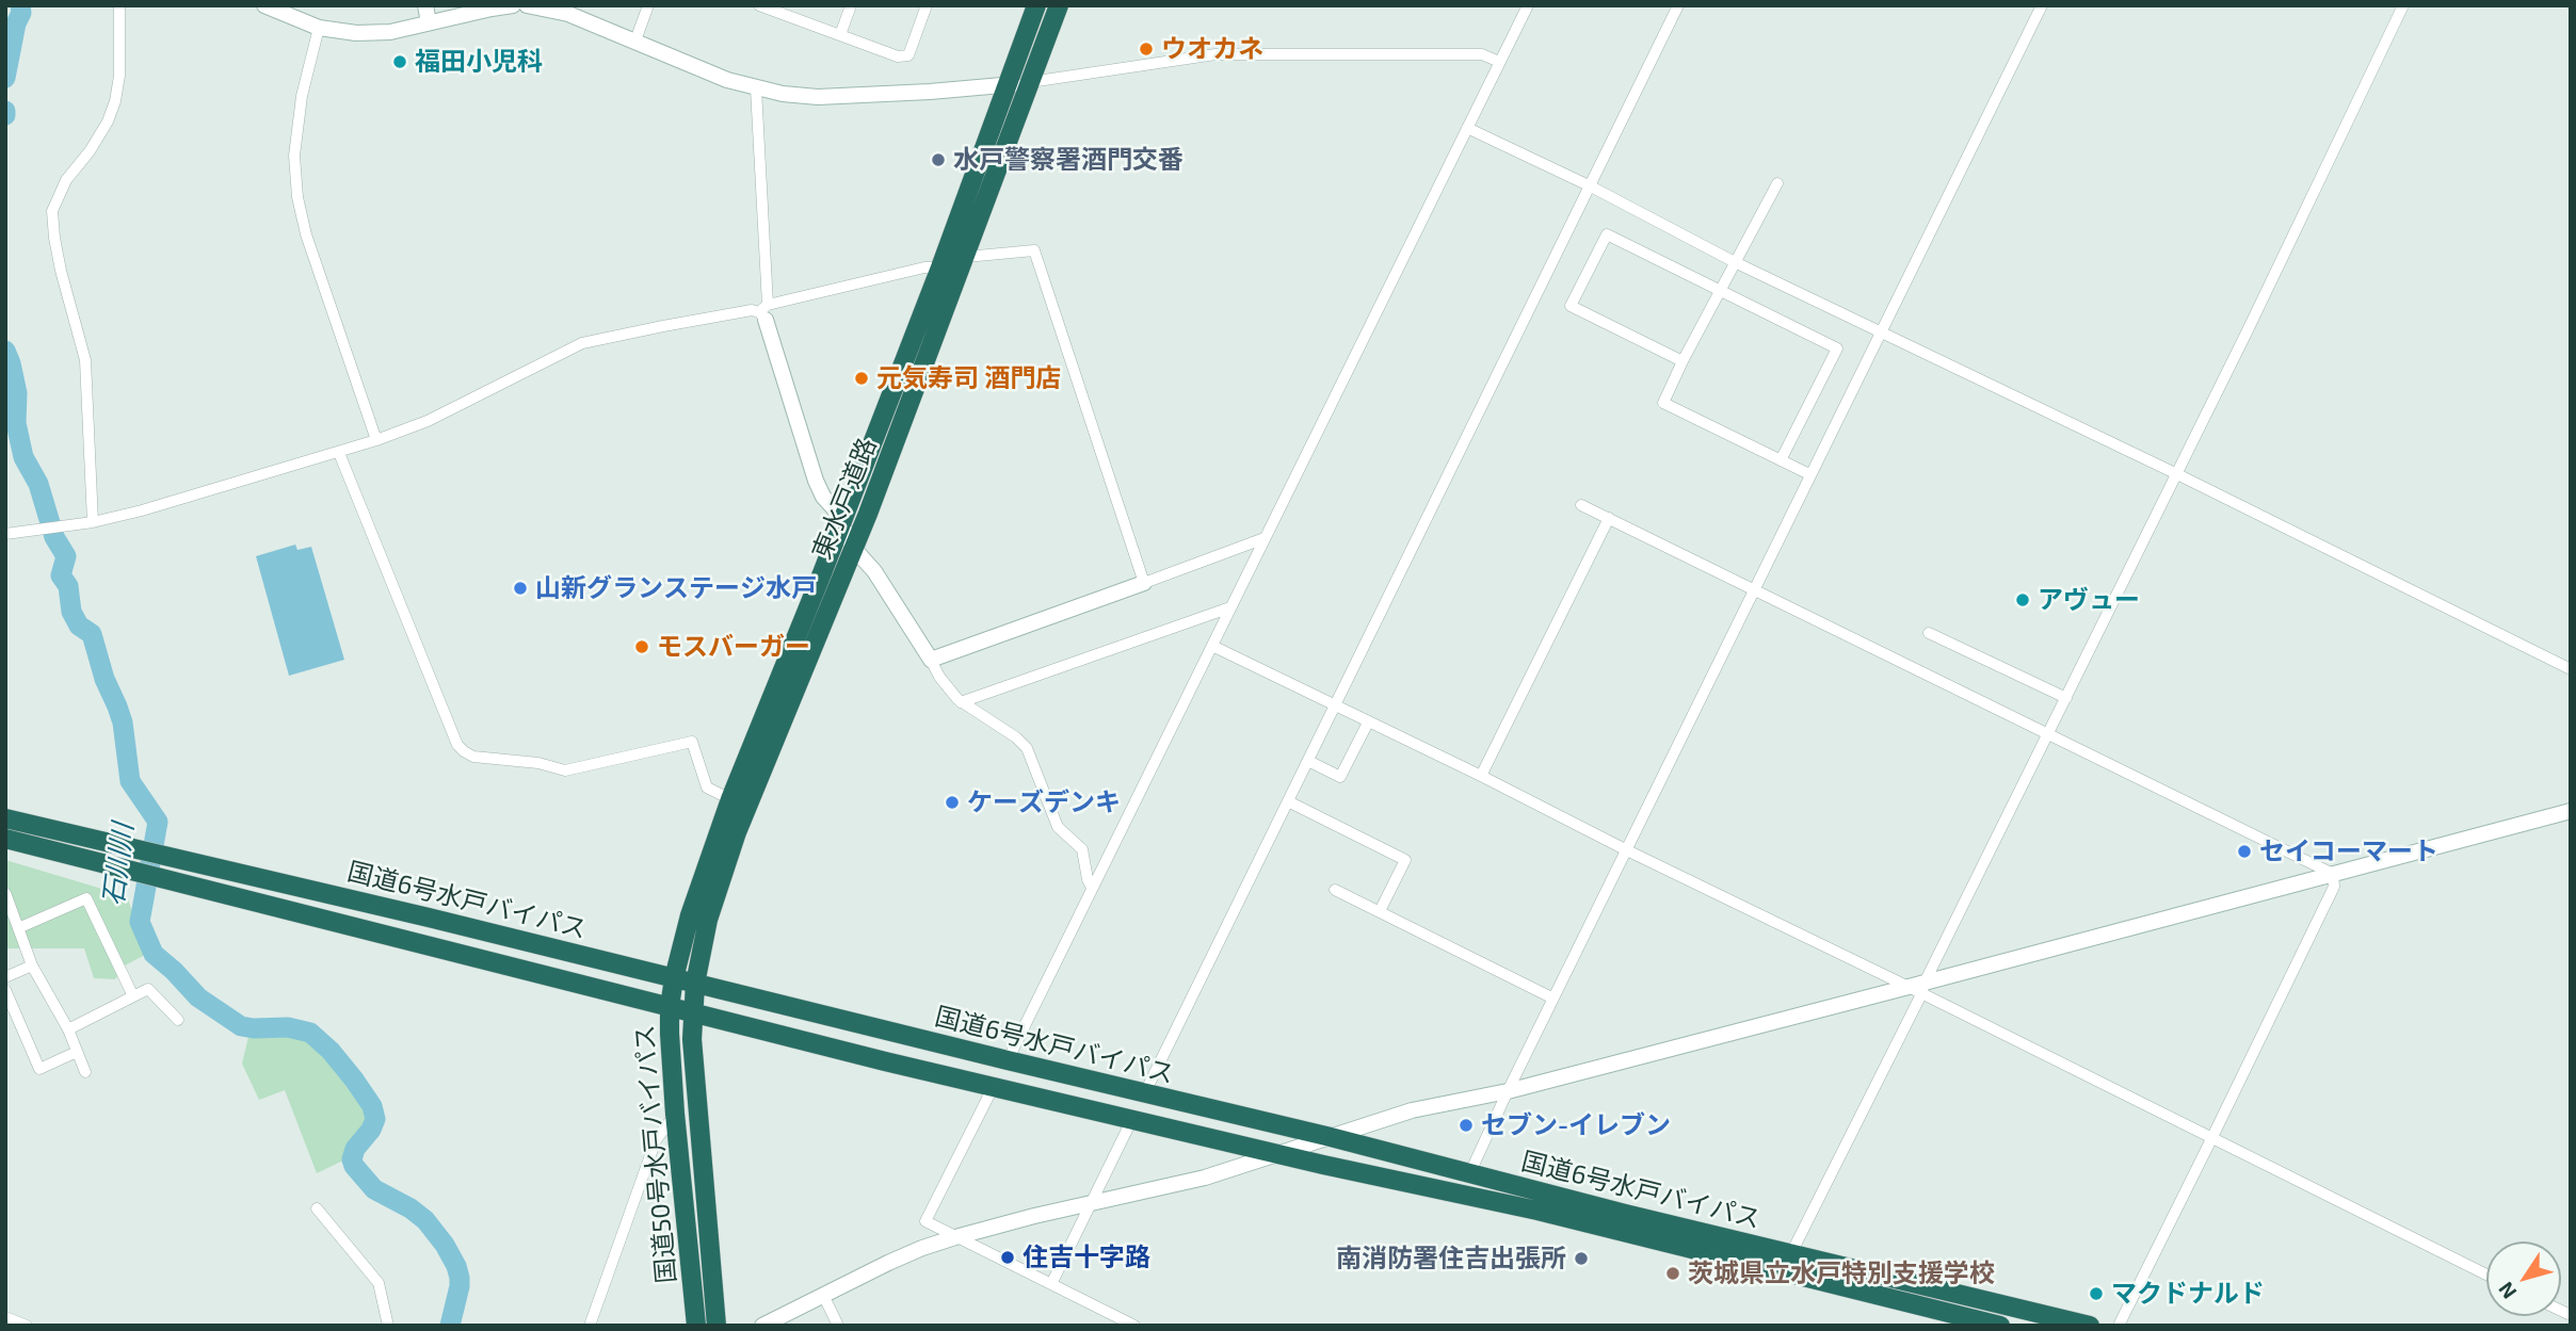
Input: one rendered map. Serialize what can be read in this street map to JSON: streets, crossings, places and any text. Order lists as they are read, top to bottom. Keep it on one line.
{"streets":{"highway":["東水戸道路","国道6号水戸バイパス","国道50号水戸バイパス"]},"crossings":[["東水戸道路","国道6号水戸バイパス"],["東水戸道路","国道50号水戸バイパス"],["国道6号水戸バイパス","国道50号水戸バイパス"]],"water":["石川川"],"places":["ウオカネ","福田小児科","水戸警察署酒門交番","元気寿司 酒門店","山新グランステージ水戸","アヴュー","モスバーガー","ケーズデンキ","セイコーマート","セブン-イレブン","住吉十字路","南消防署住吉出張所","茨城県立水戸特別支援学校","マクドナルド"],"north":"bottom left"}
